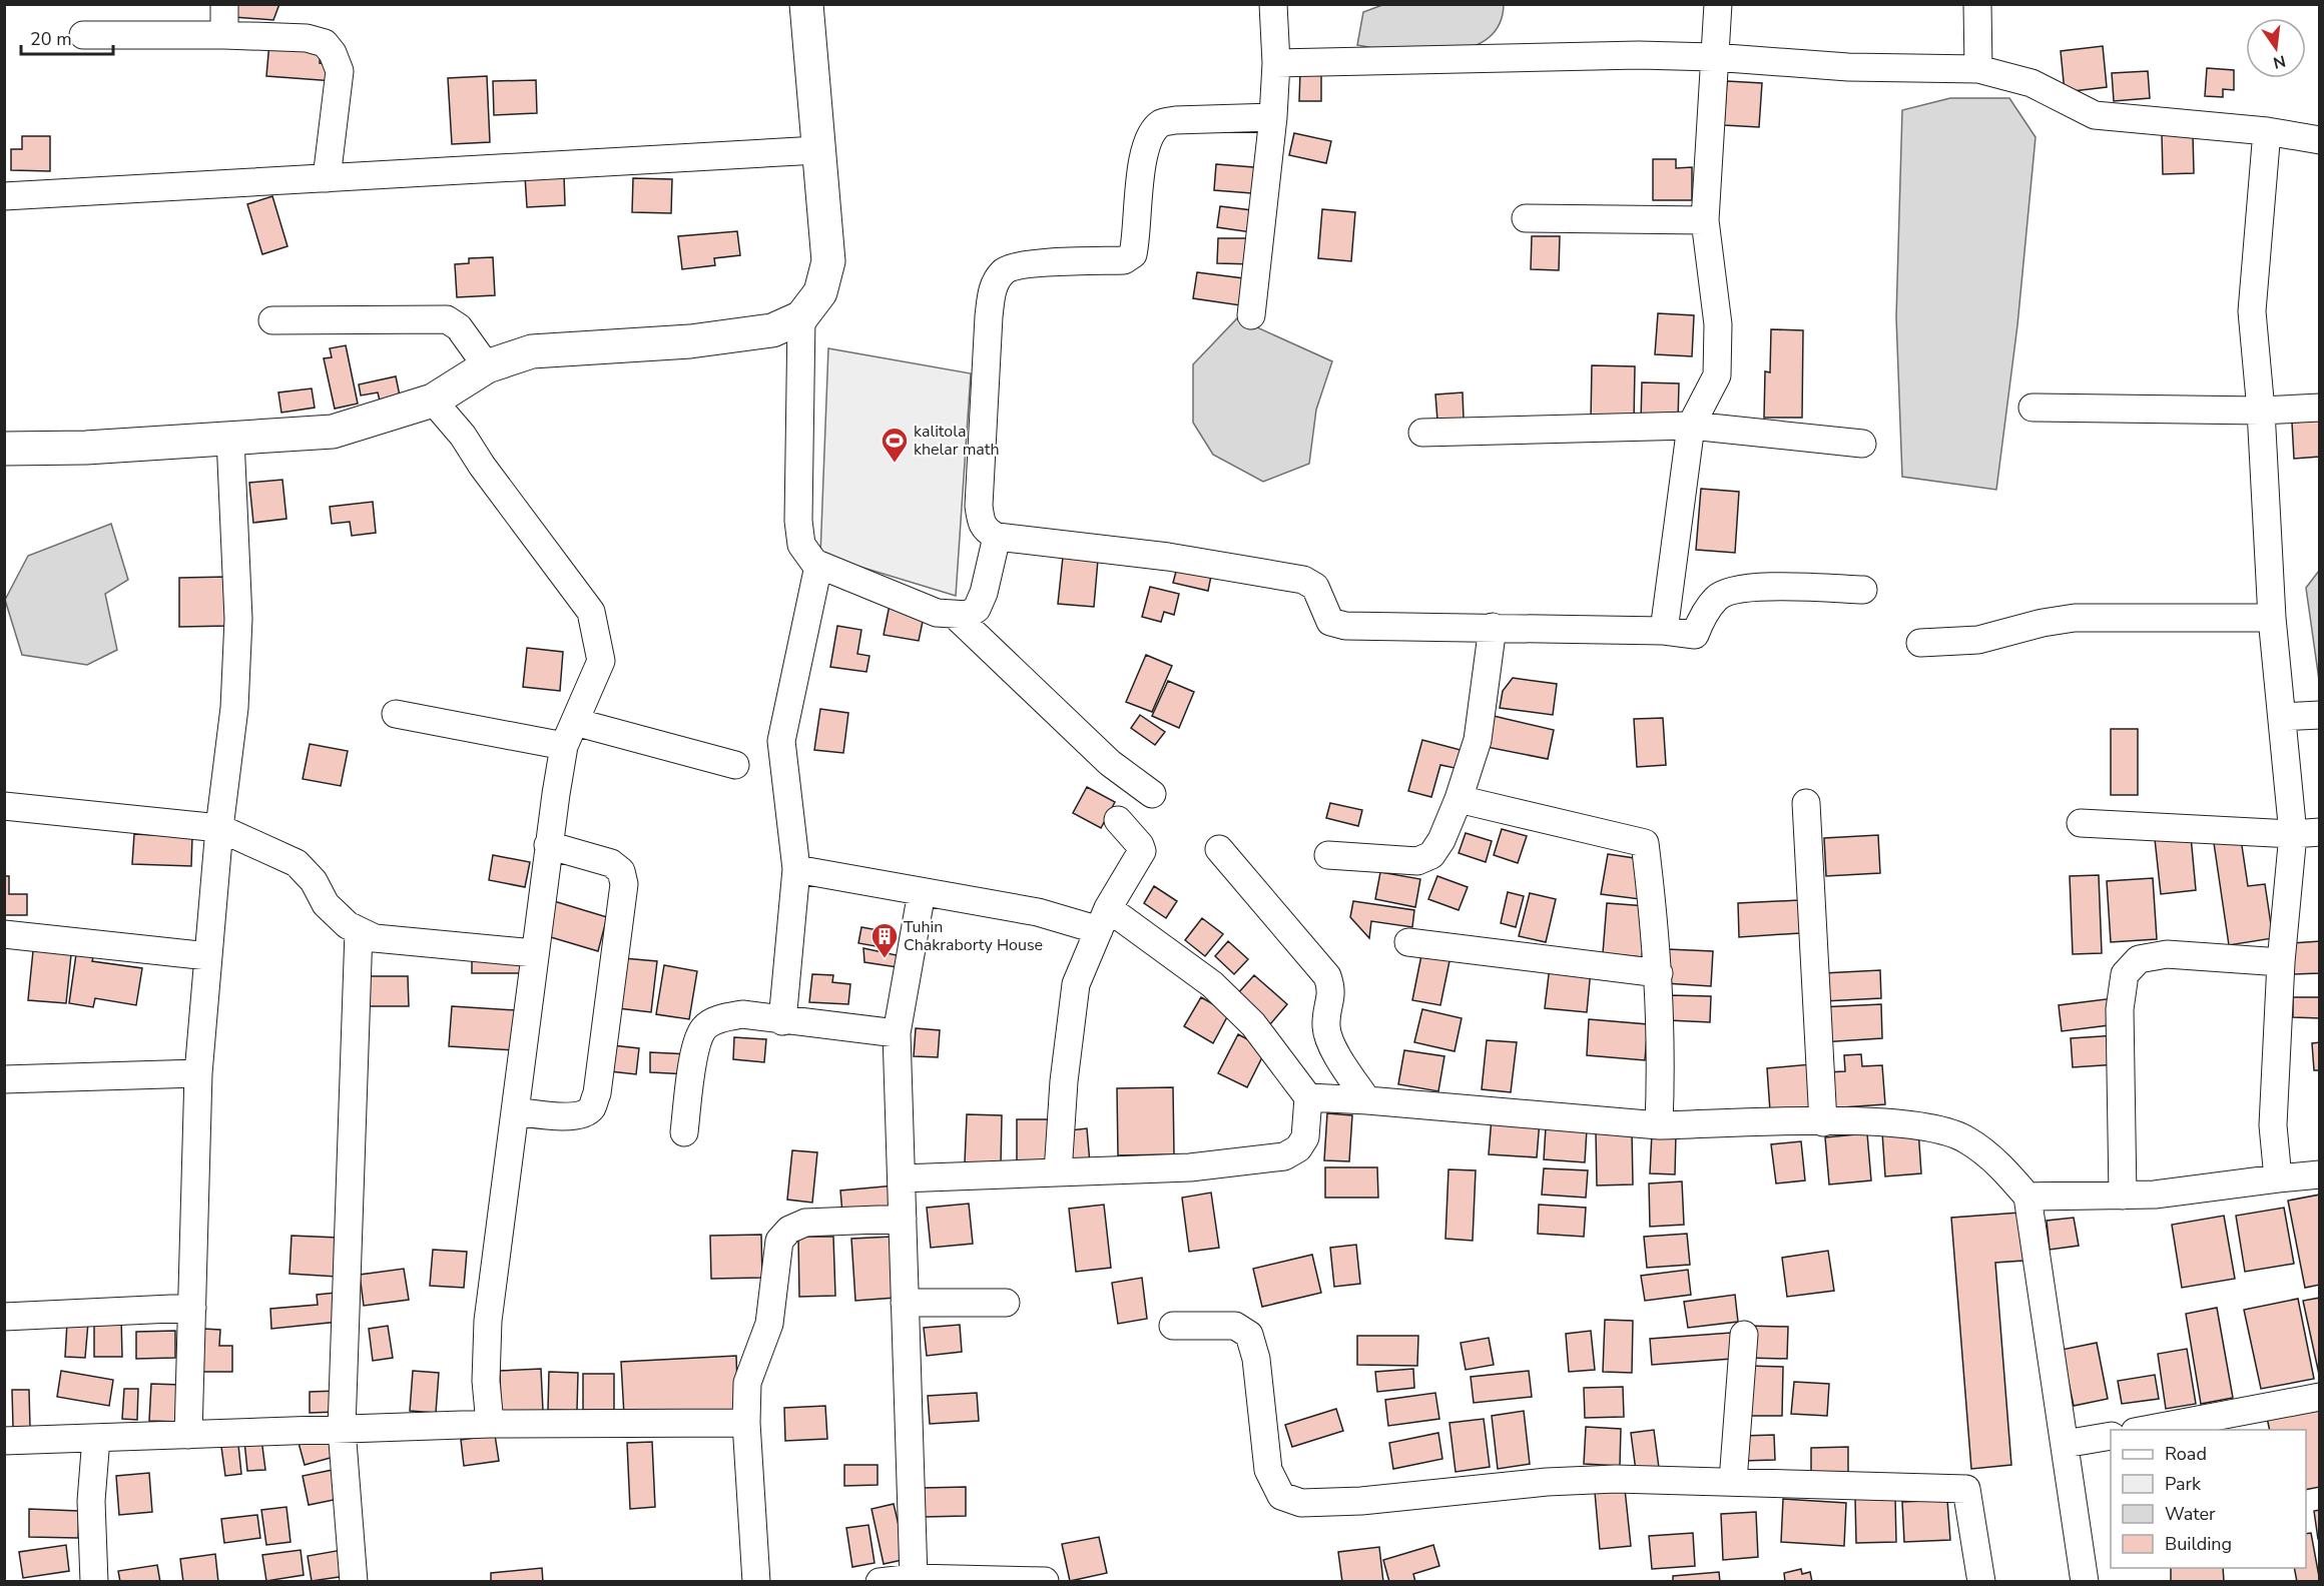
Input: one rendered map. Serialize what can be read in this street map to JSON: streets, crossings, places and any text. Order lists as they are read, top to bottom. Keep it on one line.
{"places":{"sports":["kalitola khelar math"],"building":["Tuhin Chakraborty House"]},"legend":["Road","Park","Water","Building"],"scale_bar":"20 m","north":"bottom"}
